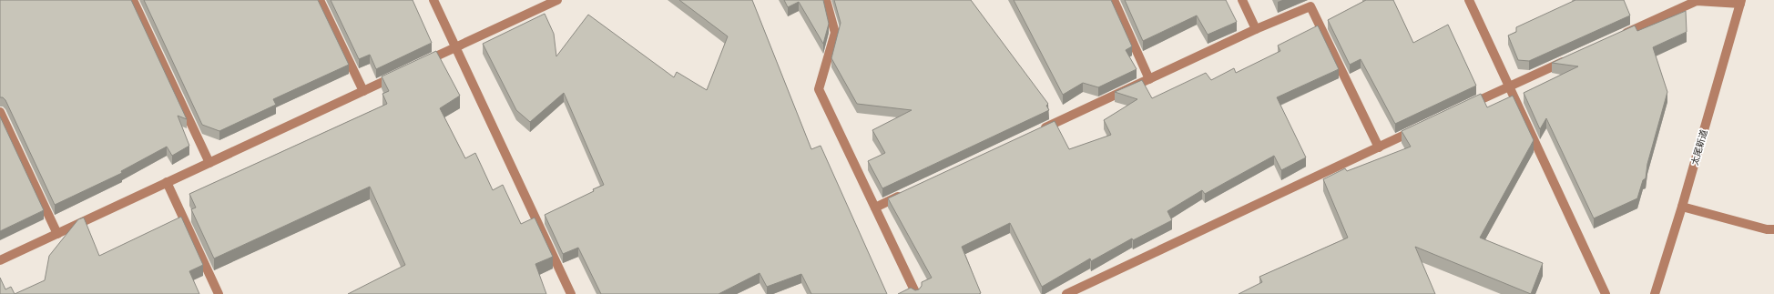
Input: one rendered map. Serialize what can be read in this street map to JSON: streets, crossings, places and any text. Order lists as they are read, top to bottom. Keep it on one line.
{"streets":{"street":["太尾新道"]}}
